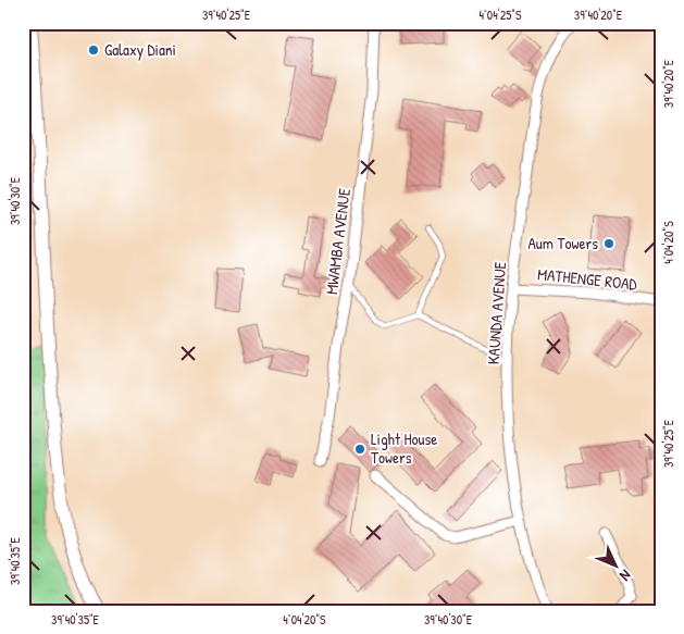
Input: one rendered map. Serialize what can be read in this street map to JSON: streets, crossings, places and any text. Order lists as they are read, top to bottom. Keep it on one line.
{"streets":{"street":["MWAMBA AVENUE","MATHENGE ROAD","KAUNDA AVENUE"]},"crossings":[["MATHENGE ROAD","KAUNDA AVENUE"]],"places":["Galaxy Diani","Aum Towers","Light House Towers"],"north":"bottom right","coordinates":["39°40'25\"E","4°04'25\"S","39°40'20\"E","39°40'30\"E","4°04'20\"S","39°40'35\"E"]}
